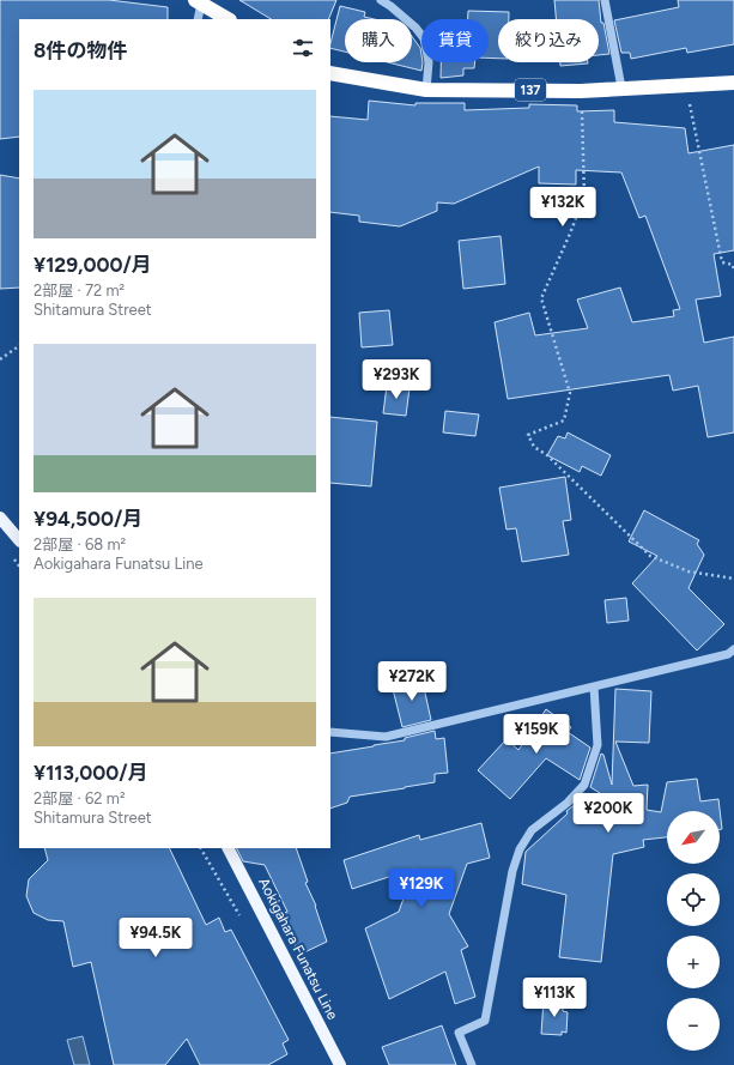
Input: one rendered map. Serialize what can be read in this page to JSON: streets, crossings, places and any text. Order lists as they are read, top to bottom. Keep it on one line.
{"streets":{"highway":["137"],"main road":["Aokigahara Funatsu Line"]},"north":"bottom left","page":{"chip":["購入","賃貸","絞り込み"],"heading":"8件の物件","list":[{"name":"¥129,000/月","note":"2部屋 · 72 m² · Shitamura Street"},{"name":"¥94,500/月","note":"2部屋 · 68 m² · Aokigahara Funatsu Line"},{"name":"¥113,000/月","note":"2部屋 · 62 m² · Shitamura Street"}],"price":["¥132K","¥293K","¥272K","¥159K","¥200K","¥129K","¥94.5K","¥113K"],"map_buttons":["+","−"]}}
